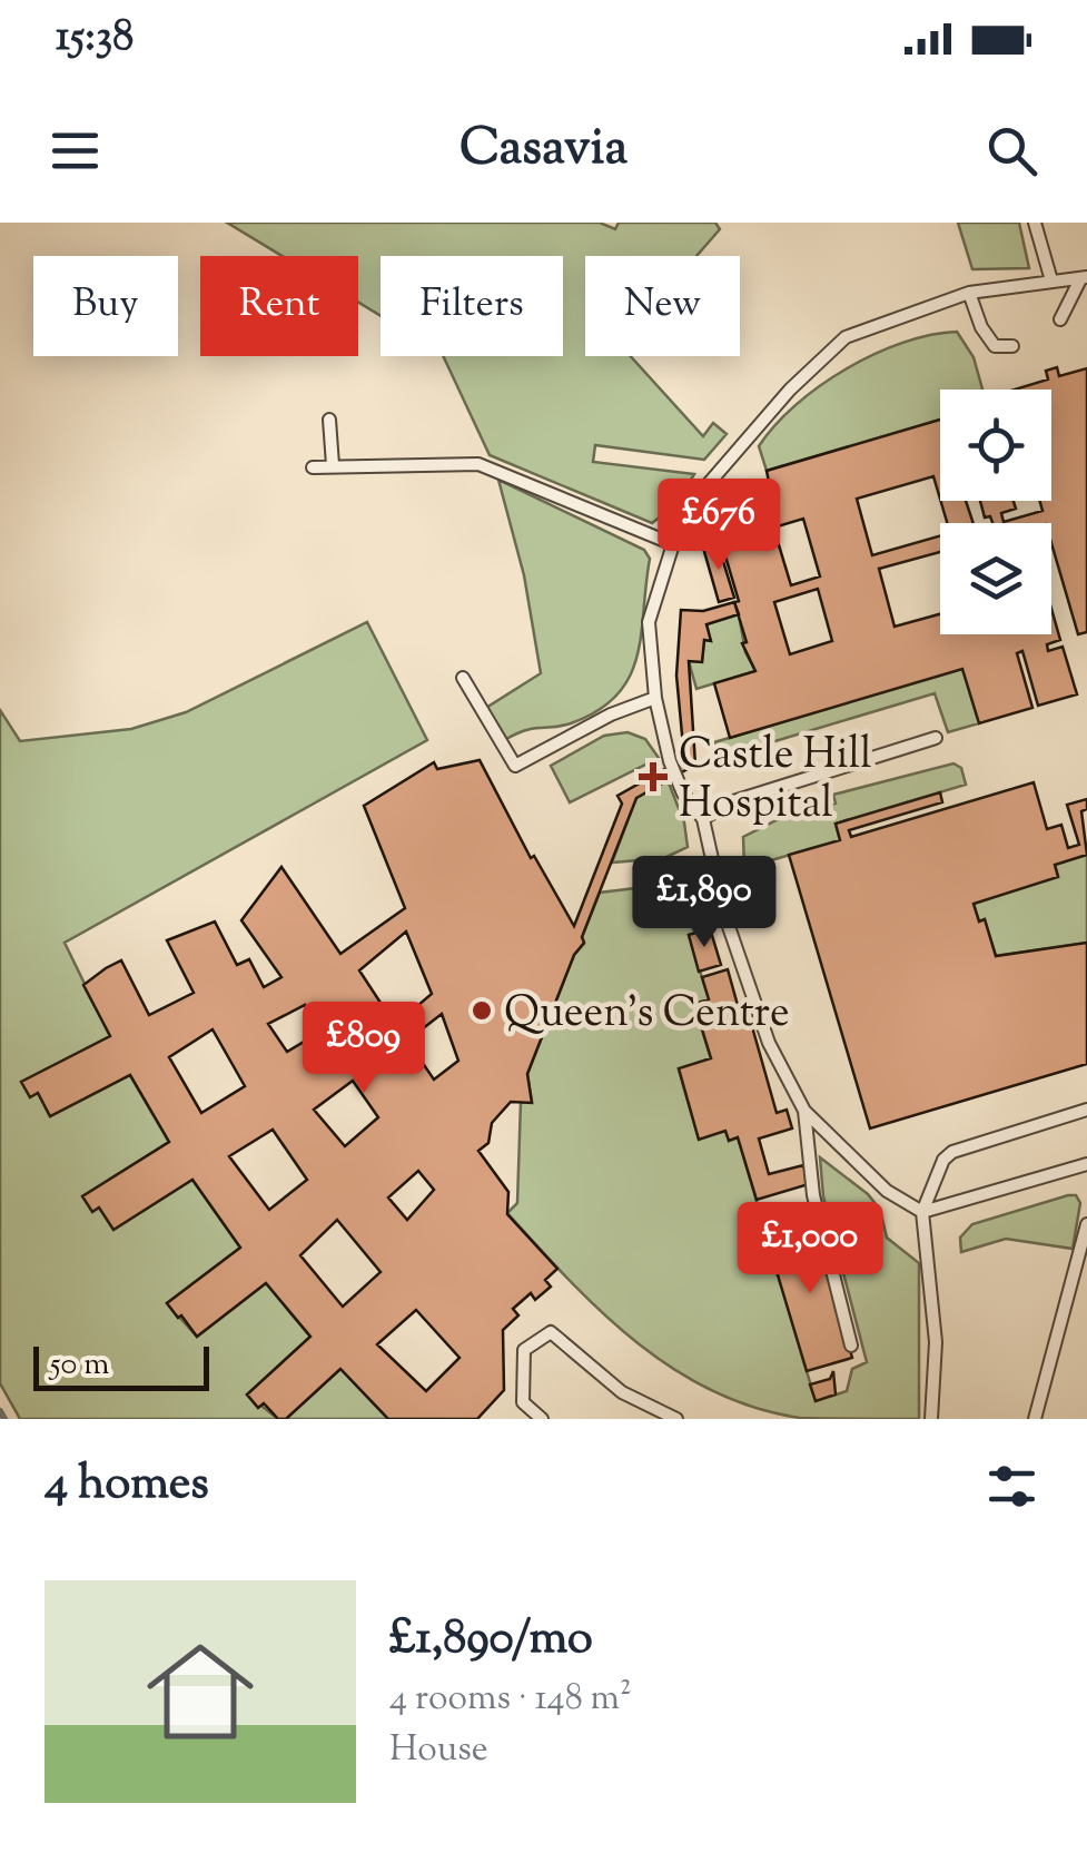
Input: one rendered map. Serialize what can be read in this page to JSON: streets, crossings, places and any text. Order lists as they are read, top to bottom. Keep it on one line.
{"places":{"health":["Castle Hill Hospital"],"other":["Queen's Centre"]},"scale_bar":"50 m","page":{"status":"15:38","header":"Casavia","chip":["Buy","Rent","Filters","New"],"price":["£676","£1,890","£809","£1,000"],"scale":"50 m","heading":"4 homes","list":[{"name":"£1,890/mo","note":"4 rooms · 148 m² · House"}]}}
